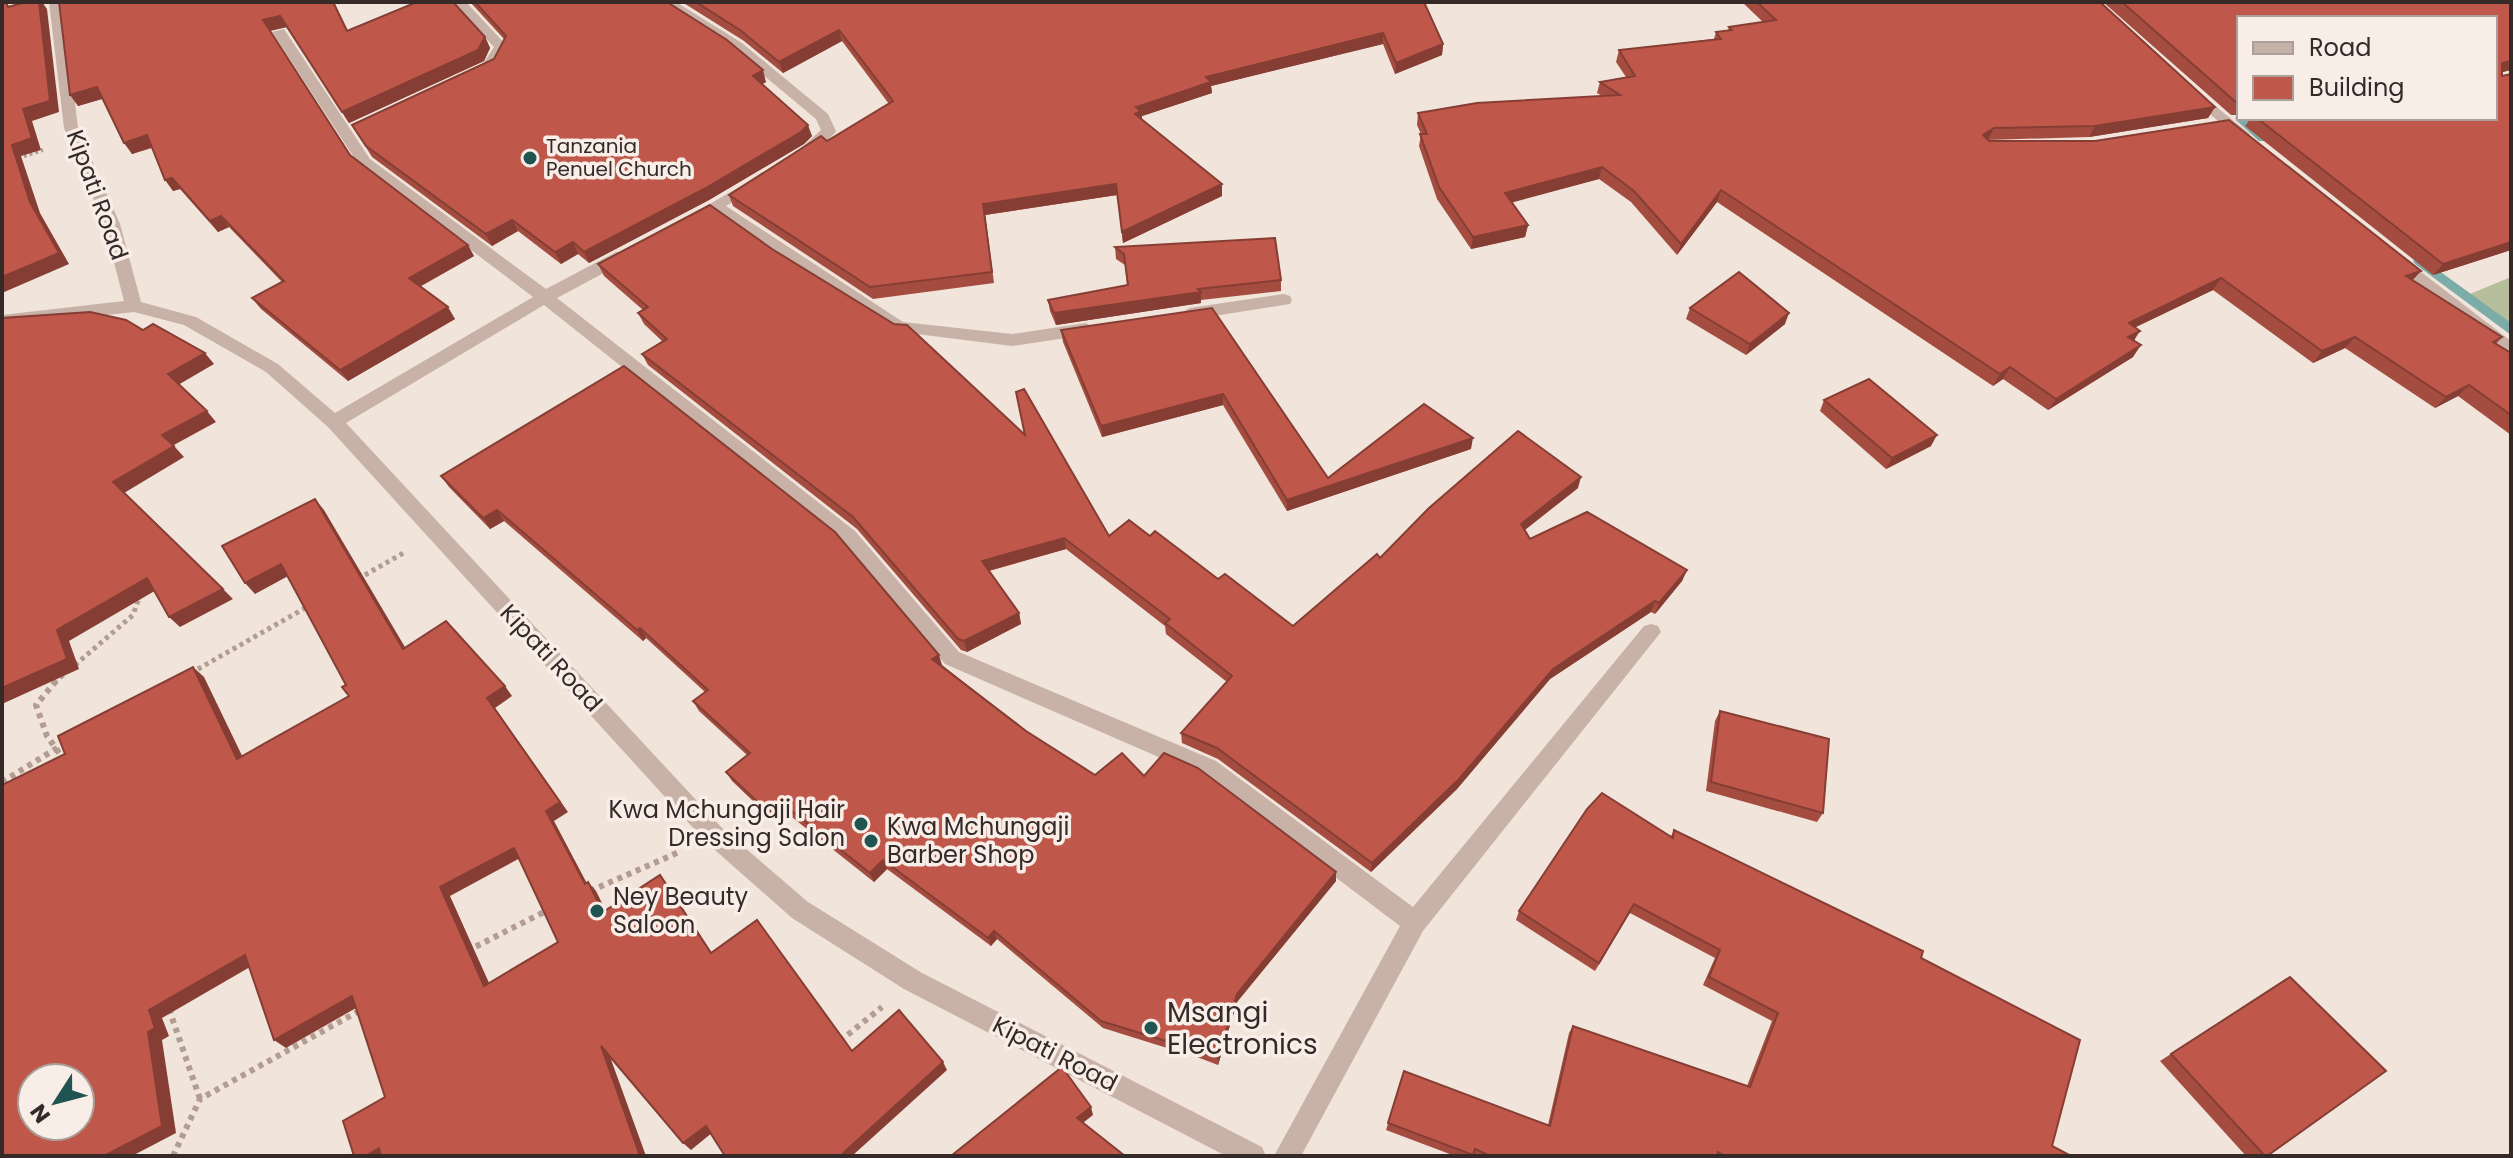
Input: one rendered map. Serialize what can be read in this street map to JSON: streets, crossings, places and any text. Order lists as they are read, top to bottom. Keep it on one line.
{"streets":{"street":["Kipati Road"]},"places":["Tanzania Penuel Church","Kwa Mchungaji Hair Dressing Salon","Kwa Mchungaji Barber Shop","Ney Beauty Saloon","Msangi Electronics"],"legend":["Road","Building"],"north":"bottom left"}
